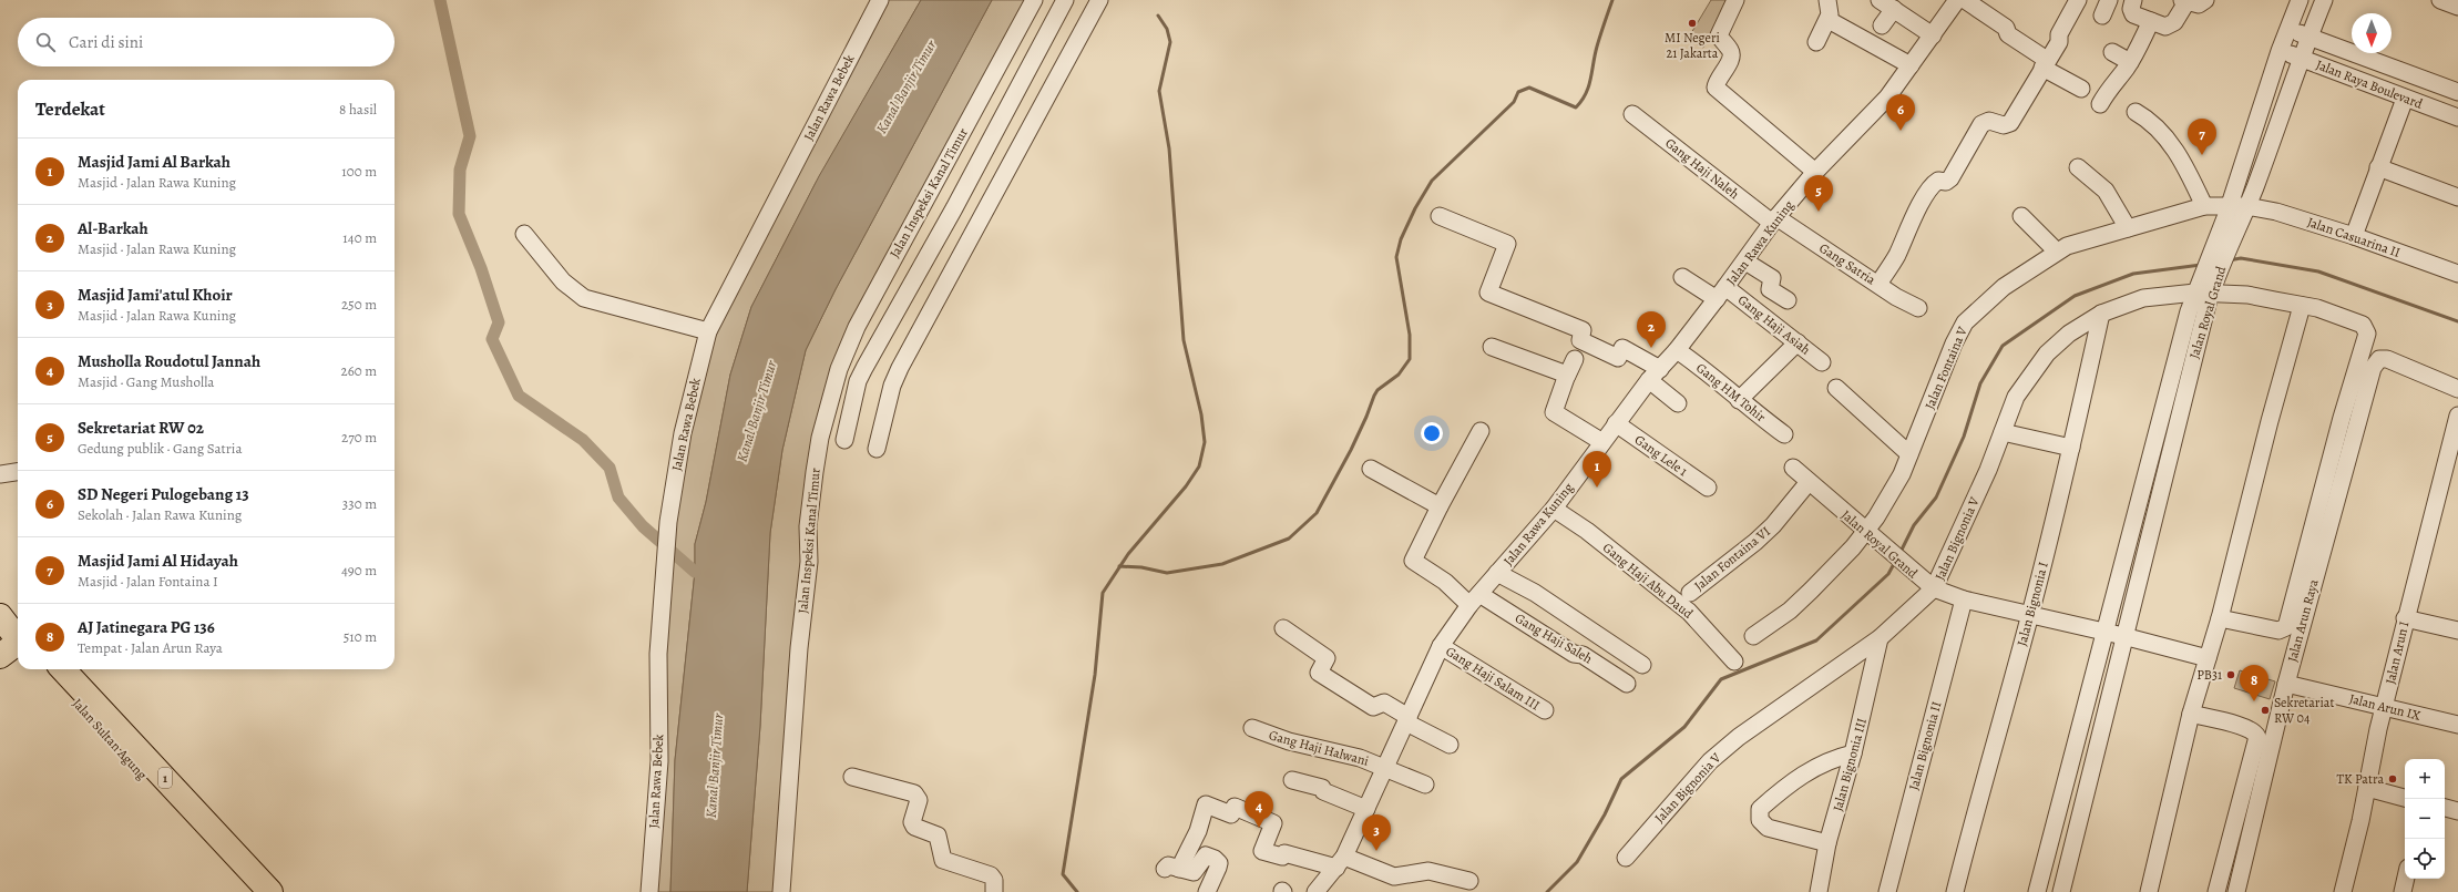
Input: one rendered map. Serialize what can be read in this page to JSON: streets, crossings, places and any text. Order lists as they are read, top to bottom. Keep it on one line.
{"streets":{"highway":["Jalan Sultan Agung","1"],"street":["Jalan Raya Boulevard","Jalan Rawa Bebek","Gang Haji Naleh","Jalan Inspeksi Kanal Timur","Jalan Casuarina II","Jalan Rawa Kuning","Gang Satria","Jalan Royal Grand","Gang Haji Asiah","Jalan Fontaina V","Gang HM Tohir","Gang Lele 1","Jalan Bignonia V","Jalan Fontaina VI","Gang Haji Abu Daud","Jalan Bignonia I","Jalan Arun Raya","Gang Haji Saleh","Jalan Arun I","Gang Haji Salam III","Jalan Arun IX","Jalan Bignonia II","Gang Haji Halwani","Jalan Bignonia III"]},"crossings":[["Jalan Raya Boulevard","Jalan Royal Grand"],["Gang Haji Naleh","Jalan Rawa Kuning"],["Gang Haji Naleh","Gang Satria"],["Jalan Casuarina II","Jalan Royal Grand"],["Jalan Casuarina II","Jalan Fontaina V"],["Jalan Rawa Kuning","Gang Satria"],["Jalan Rawa Kuning","Gang Haji Asiah"],["Jalan Rawa Kuning","Gang HM Tohir"],["Jalan Rawa Kuning","Gang Lele 1"],["Jalan Rawa Kuning","Gang Haji Abu Daud"],["Jalan Rawa Kuning","Gang Haji Saleh"],["Jalan Rawa Kuning","Gang Haji Salam III"],["Jalan Rawa Kuning","Gang Haji Halwani"],["Jalan Royal Grand","Jalan Fontaina V"],["Jalan Royal Grand","Jalan Bignonia V"],["Jalan Royal Grand","Jalan Fontaina VI"],["Jalan Royal Grand","Jalan Bignonia I"],["Jalan Royal Grand","Jalan Bignonia II"],["Jalan Bignonia V","Jalan Bignonia I"],["Jalan Bignonia V","Jalan Bignonia III"],["Jalan Arun Raya","Jalan Arun IX"],["Jalan Arun I","Jalan Arun IX"]],"water":["Kanal Banjir Timur"],"places":["MI Negeri 21 Jakarta","PB31","Sekretariat RW 04","TK Patra"],"north":"bottom","page":{"search":"Cari di sini","heading":["Terdekat","8 hasil"],"pins":["6","7","5","2","1","8","4","3"],"list":[{"mark":"1","name":"Masjid Jami Al Barkah","note":"Masjid · Jalan Rawa Kuning","value":"100 m"},{"mark":"2","name":"Al-Barkah","note":"Masjid · Jalan Rawa Kuning","value":"140 m"},{"mark":"3","name":"Masjid Jami'atul Khoir","note":"Masjid · Jalan Rawa Kuning","value":"250 m"},{"mark":"4","name":"Musholla Roudotul Jannah","note":"Masjid · Gang Musholla","value":"260 m"},{"mark":"5","name":"Sekretariat RW 02","note":"Gedung publik · Gang Satria","value":"270 m"},{"mark":"6","name":"SD Negeri Pulogebang 13","note":"Sekolah · Jalan Rawa Kuning","value":"330 m"},{"mark":"7","name":"Masjid Jami Al Hidayah","note":"Masjid · Jalan Fontaina I","value":"490 m"},{"mark":"8","name":"AJ Jatinegara PG 136","note":"Tempat · Jalan Arun Raya","value":"510 m"}],"map_buttons":["+","−"]}}
